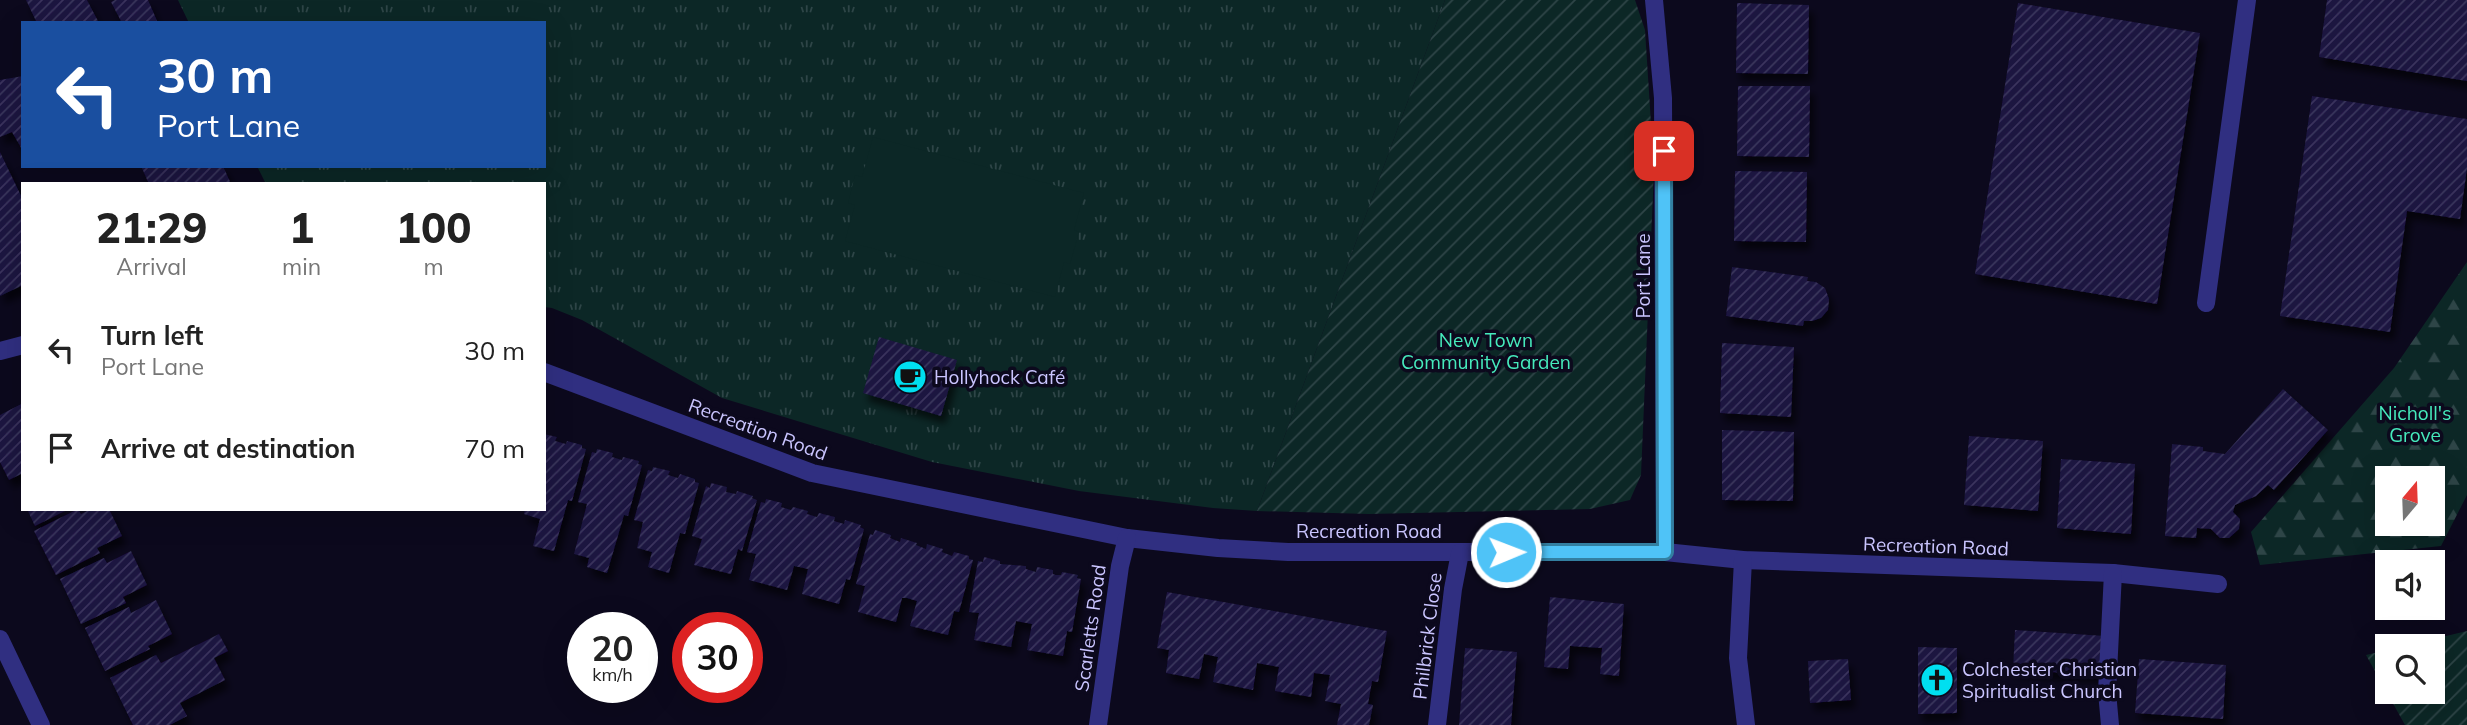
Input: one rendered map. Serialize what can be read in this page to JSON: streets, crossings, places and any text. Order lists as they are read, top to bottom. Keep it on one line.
{"streets":{"street":["Port Lane","Recreation Road","Scarletts Road","Philbrick Close"]},"crossings":[["Port Lane","Recreation Road"],["Recreation Road","Scarletts Road"],["Recreation Road","Philbrick Close"]],"parks":["New Town Community Garden","Nicholl's Grove"],"places":{"cafe":["Hollyhock Café"],"church":["Colchester Christian Spiritualist Church"]},"north":"top","page":{"turn":["30 m","Port Lane"],"eta":["21:29","Arrival","1","min","100","m"],"list":[{"name":"Turn left","note":"Port Lane","value":"30 m"},{"name":"Arrive at destination","value":"70 m"}],"speed":"20 km/h","limit":"30"}}
